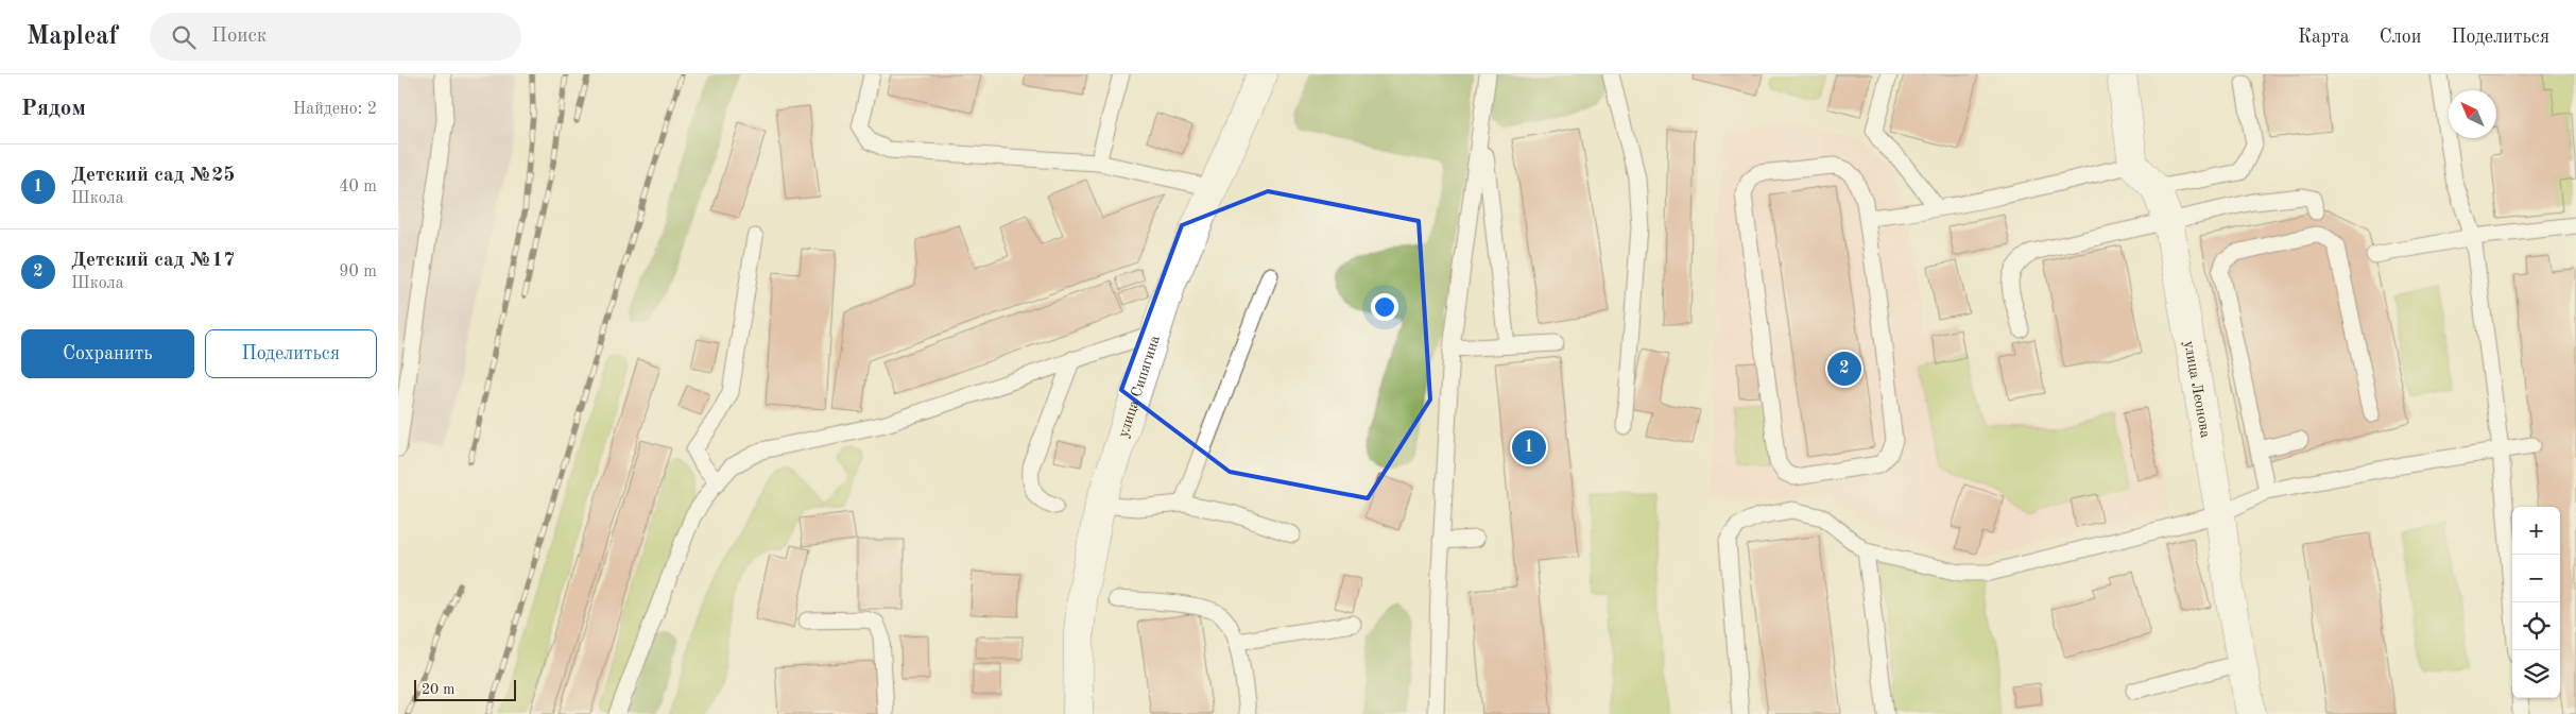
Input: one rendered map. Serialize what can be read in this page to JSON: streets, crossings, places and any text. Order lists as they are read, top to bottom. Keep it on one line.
{"streets":{"street":["улица Сипягина","улица Леонова"]},"scale_bar":"20 m","north":"top left","page":{"header":"Mapleaf","search":"Поиск","nav":["Карта","Слои","Поделиться"],"heading":["Рядом","Найдено: 2"],"list":[{"mark":"1","name":"Детский сад №25","note":"Школа","value":"40 m"},{"mark":"2","name":"Детский сад №17","note":"Школа","value":"90 m"}],"buttons":["Сохранить","Поделиться"],"pins":["2","1"],"map_buttons":["+","−"],"scale":"20 m"}}
